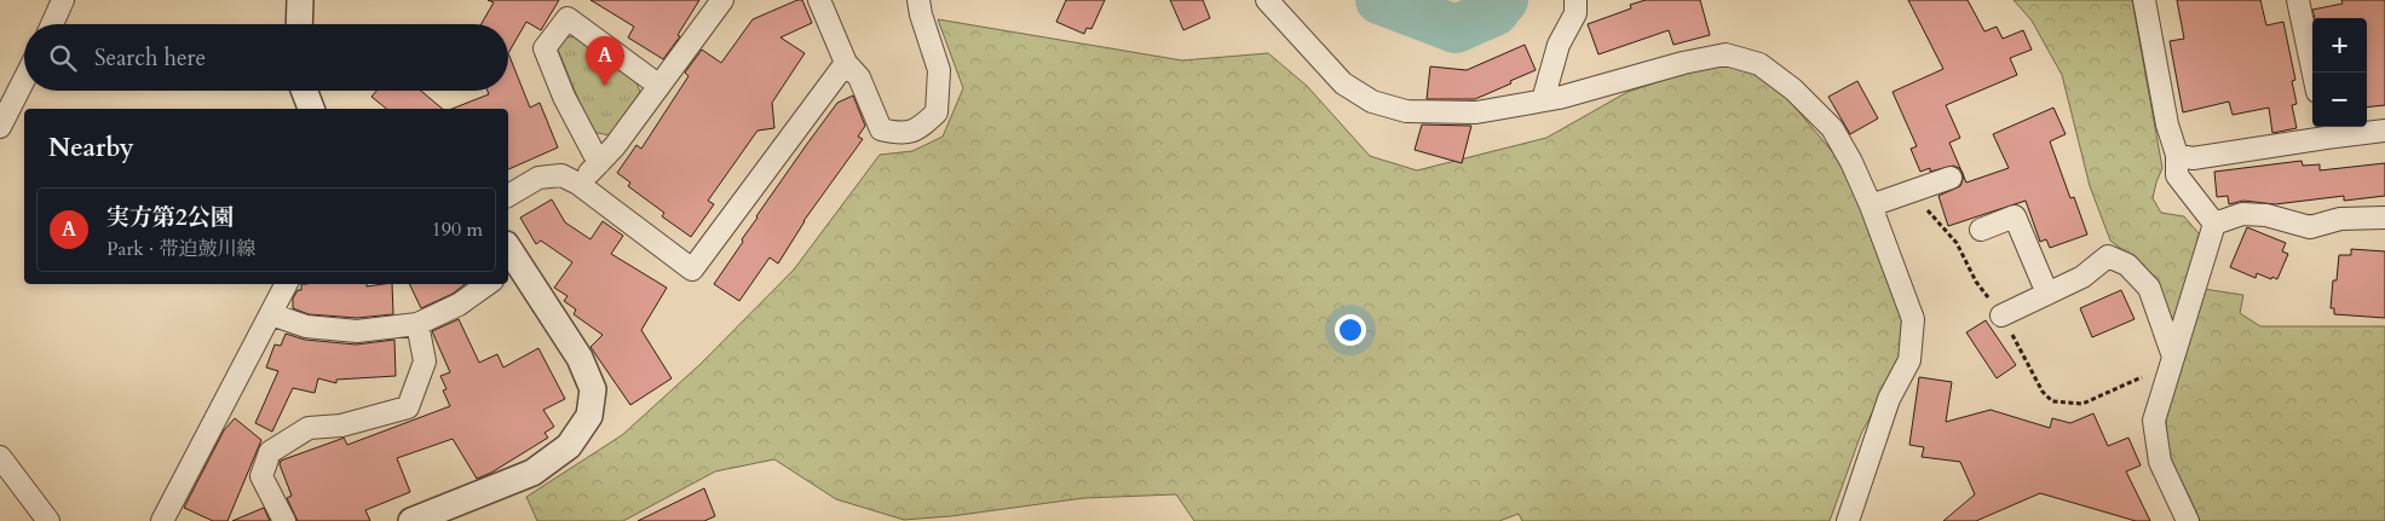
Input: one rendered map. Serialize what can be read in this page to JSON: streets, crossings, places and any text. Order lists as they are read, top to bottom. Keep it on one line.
{"page":{"map_buttons":["+","−"],"search":"Search here","pins":"A","heading":"Nearby","list":[{"mark":"A","name":"実方第2公園","note":"Park · 帯迫皷川線","value":"190 m"}]}}
